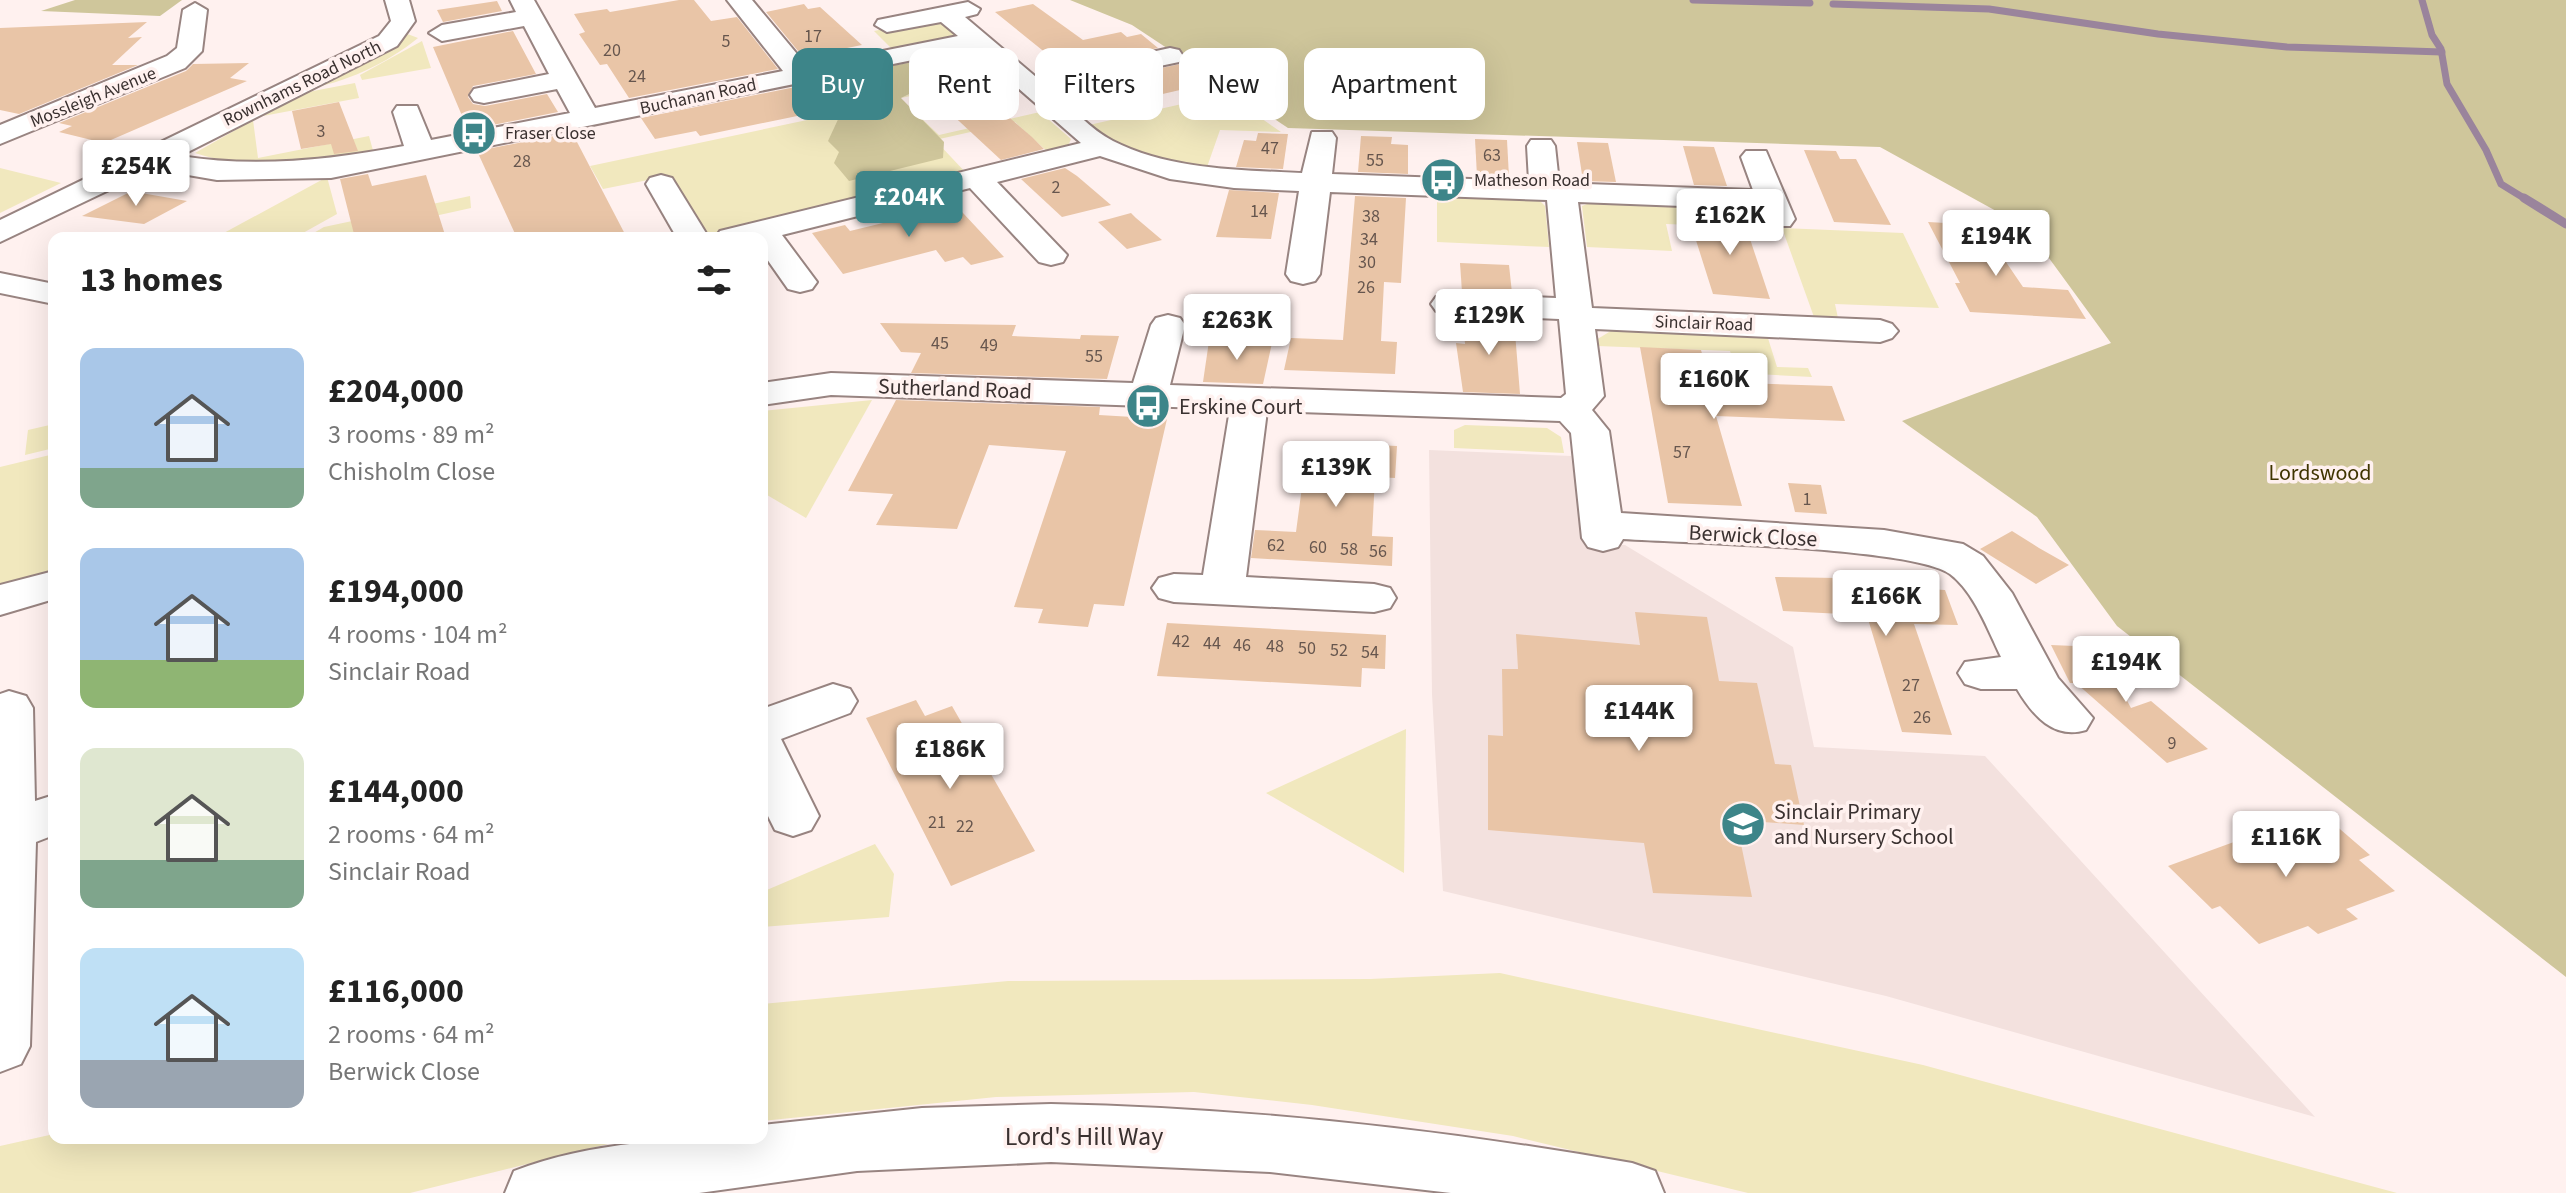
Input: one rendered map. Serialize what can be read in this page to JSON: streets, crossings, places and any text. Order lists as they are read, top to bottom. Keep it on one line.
{"streets":{"street":["Rownhams Road North","Buchanan Road","Mossleigh Avenue","Sinclair Road","Sutherland Road","Berwick Close","Lord's Hill Way"]},"crossings":[["Rownhams Road North","Buchanan Road"],["Sutherland Road","Berwick Close"]],"parks":["Lordswood"],"places":{"bus stop":["Fraser Close","Matheson Road","Erskine Court"],"school or university":["Sinclair Primary and Nursery School"]},"house_numbers":["17","5","20","24","3","47","63","55","28","2","14","38","34","30","26","45","49","55","57","1","62","60","58","56","42","44","46","48","50","52","54","27","26","9","21","22"],"page":{"chip":["Buy","Rent","Filters","New","Apartment"],"price":["£254K","£204K","£162K","£194K","£129K","£263K","£160K","£139K","£166K","£194K","£144K","£186K","£116K"],"heading":"13 homes","list":[{"name":"£204,000","note":"3 rooms · 89 m² · Chisholm Close"},{"name":"£194,000","note":"4 rooms · 104 m² · Sinclair Road"},{"name":"£144,000","note":"2 rooms · 64 m² · Sinclair Road"},{"name":"£116,000","note":"2 rooms · 64 m² · Berwick Close"}]}}
